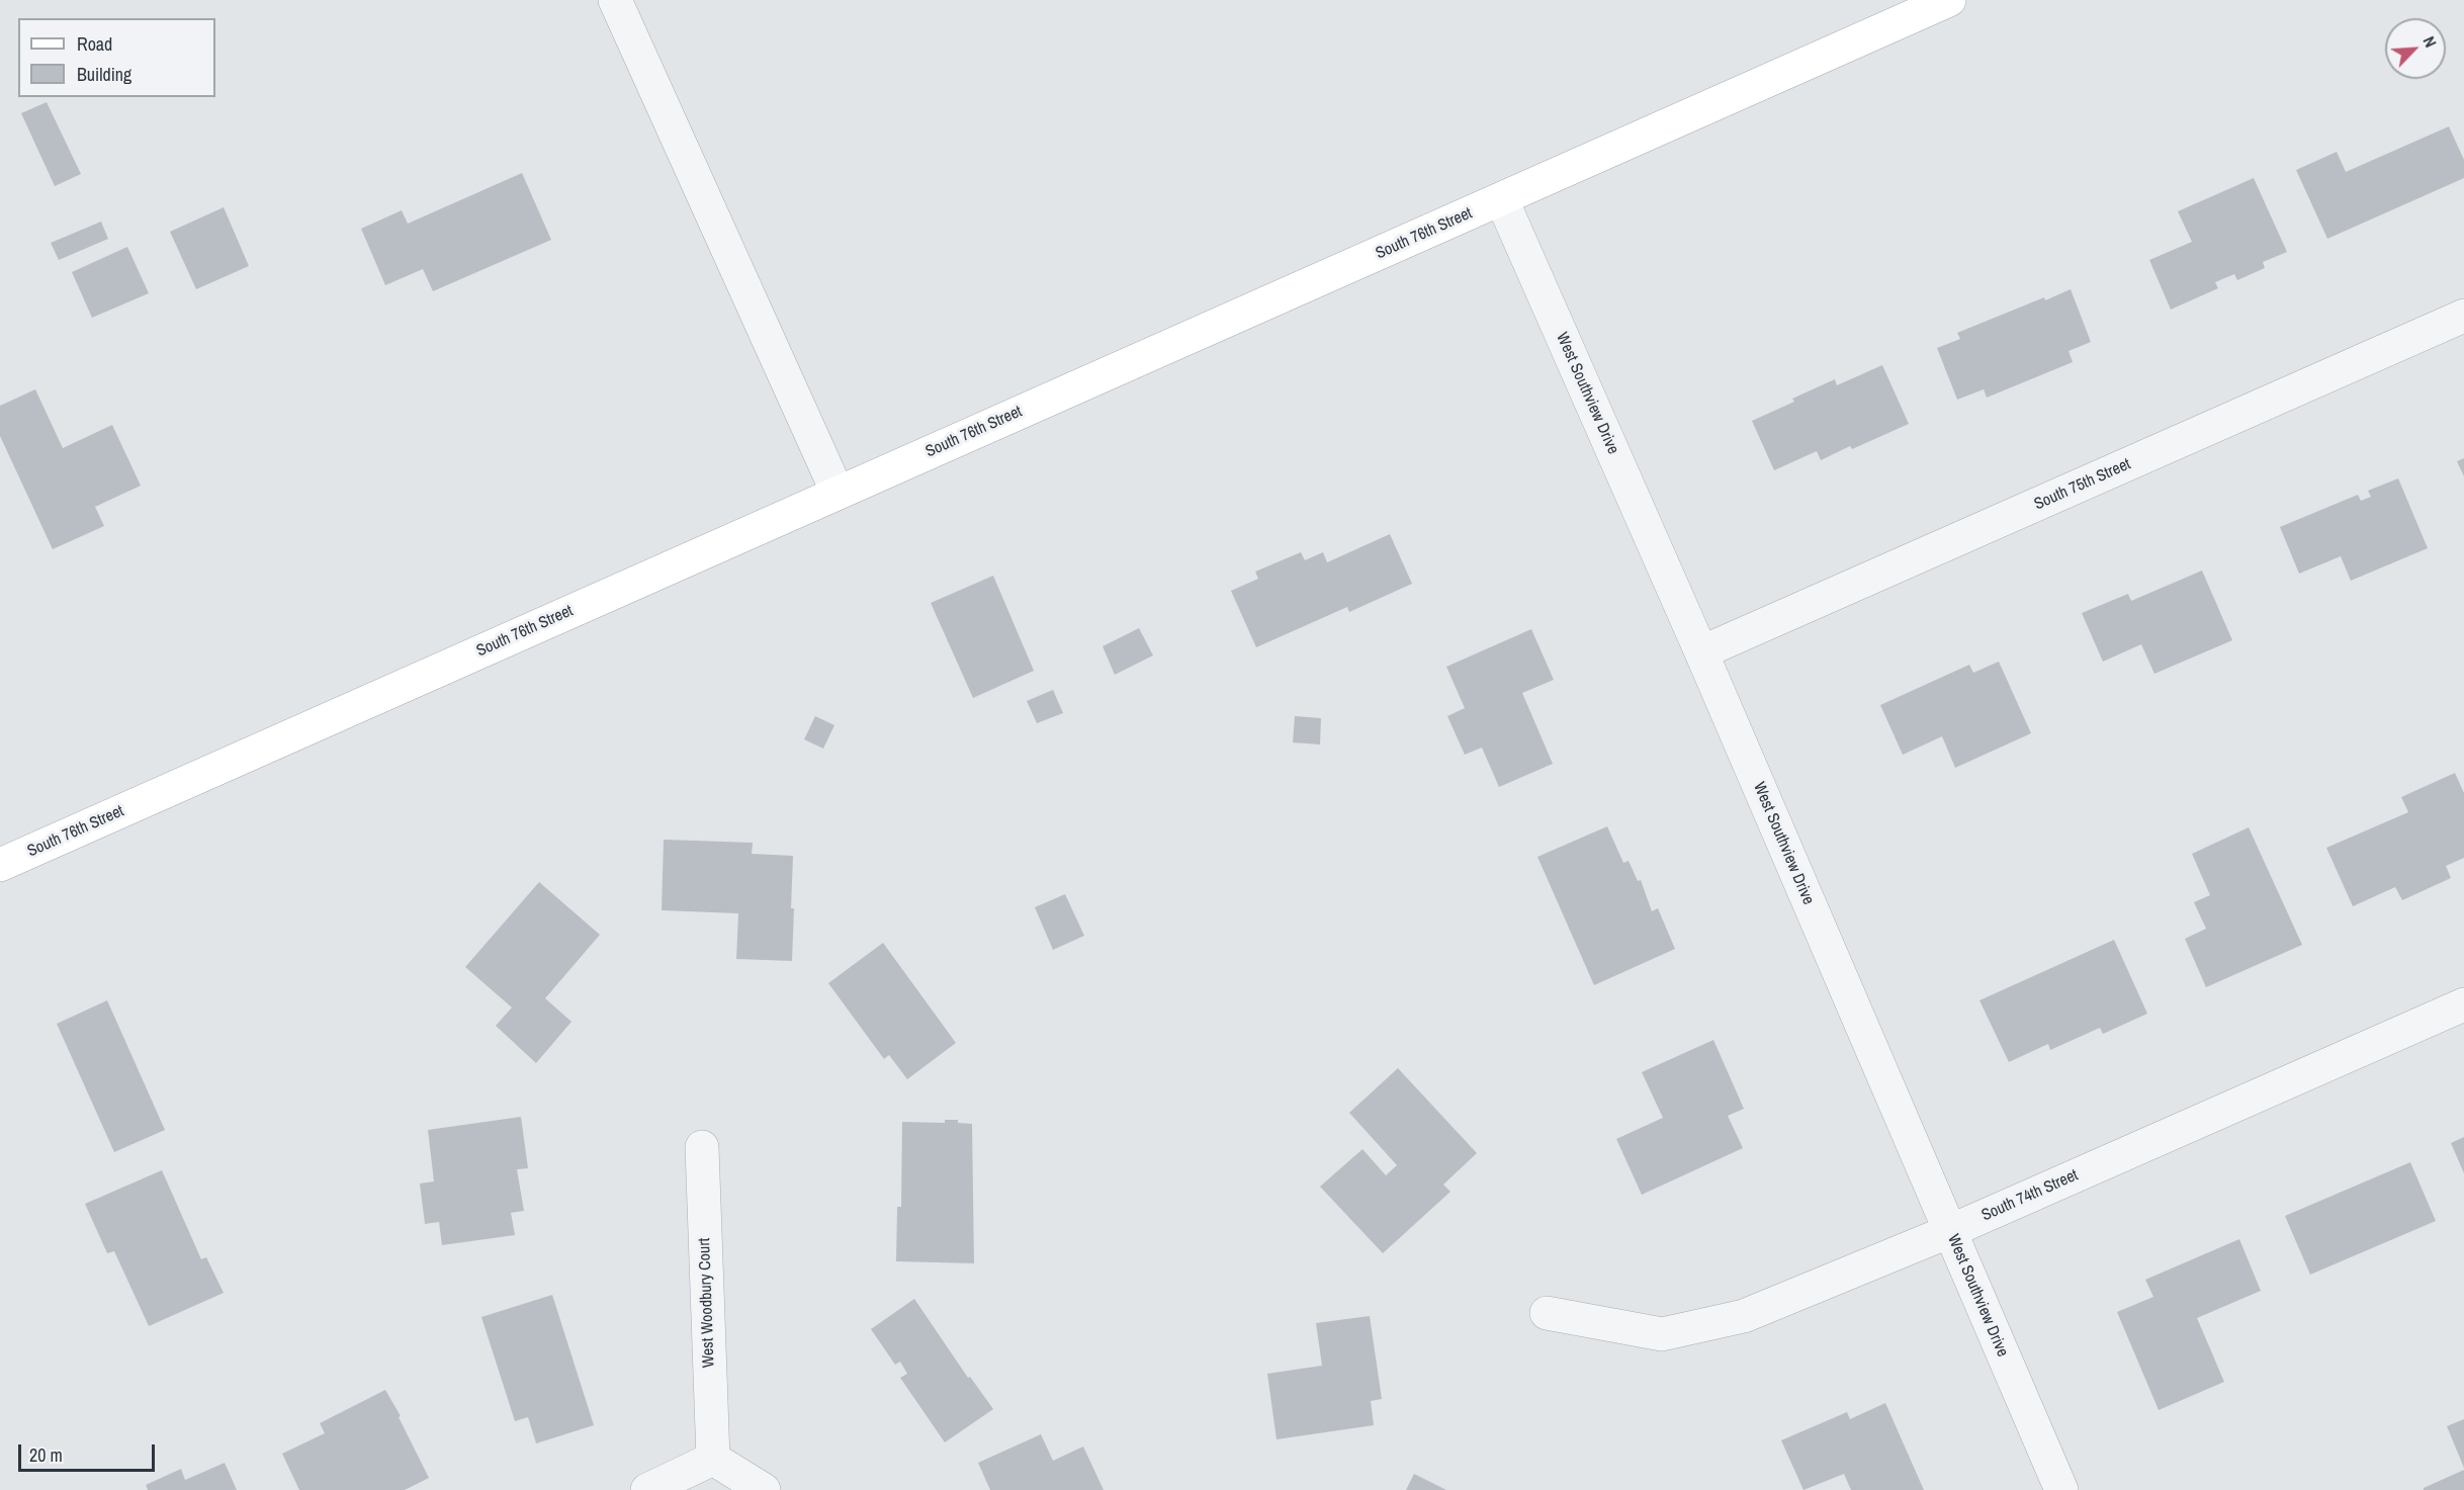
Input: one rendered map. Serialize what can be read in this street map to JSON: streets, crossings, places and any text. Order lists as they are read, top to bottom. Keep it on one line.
{"streets":{"main road":["South 76th Street"],"street":["West Southview Drive","South 75th Street","South 74th Street","West Woodbury Court"]},"crossings":[["South 76th Street","West Southview Drive"],["West Southview Drive","South 75th Street"],["West Southview Drive","South 74th Street"]],"legend":["Road","Building"],"scale_bar":"20 m","north":"top right"}
